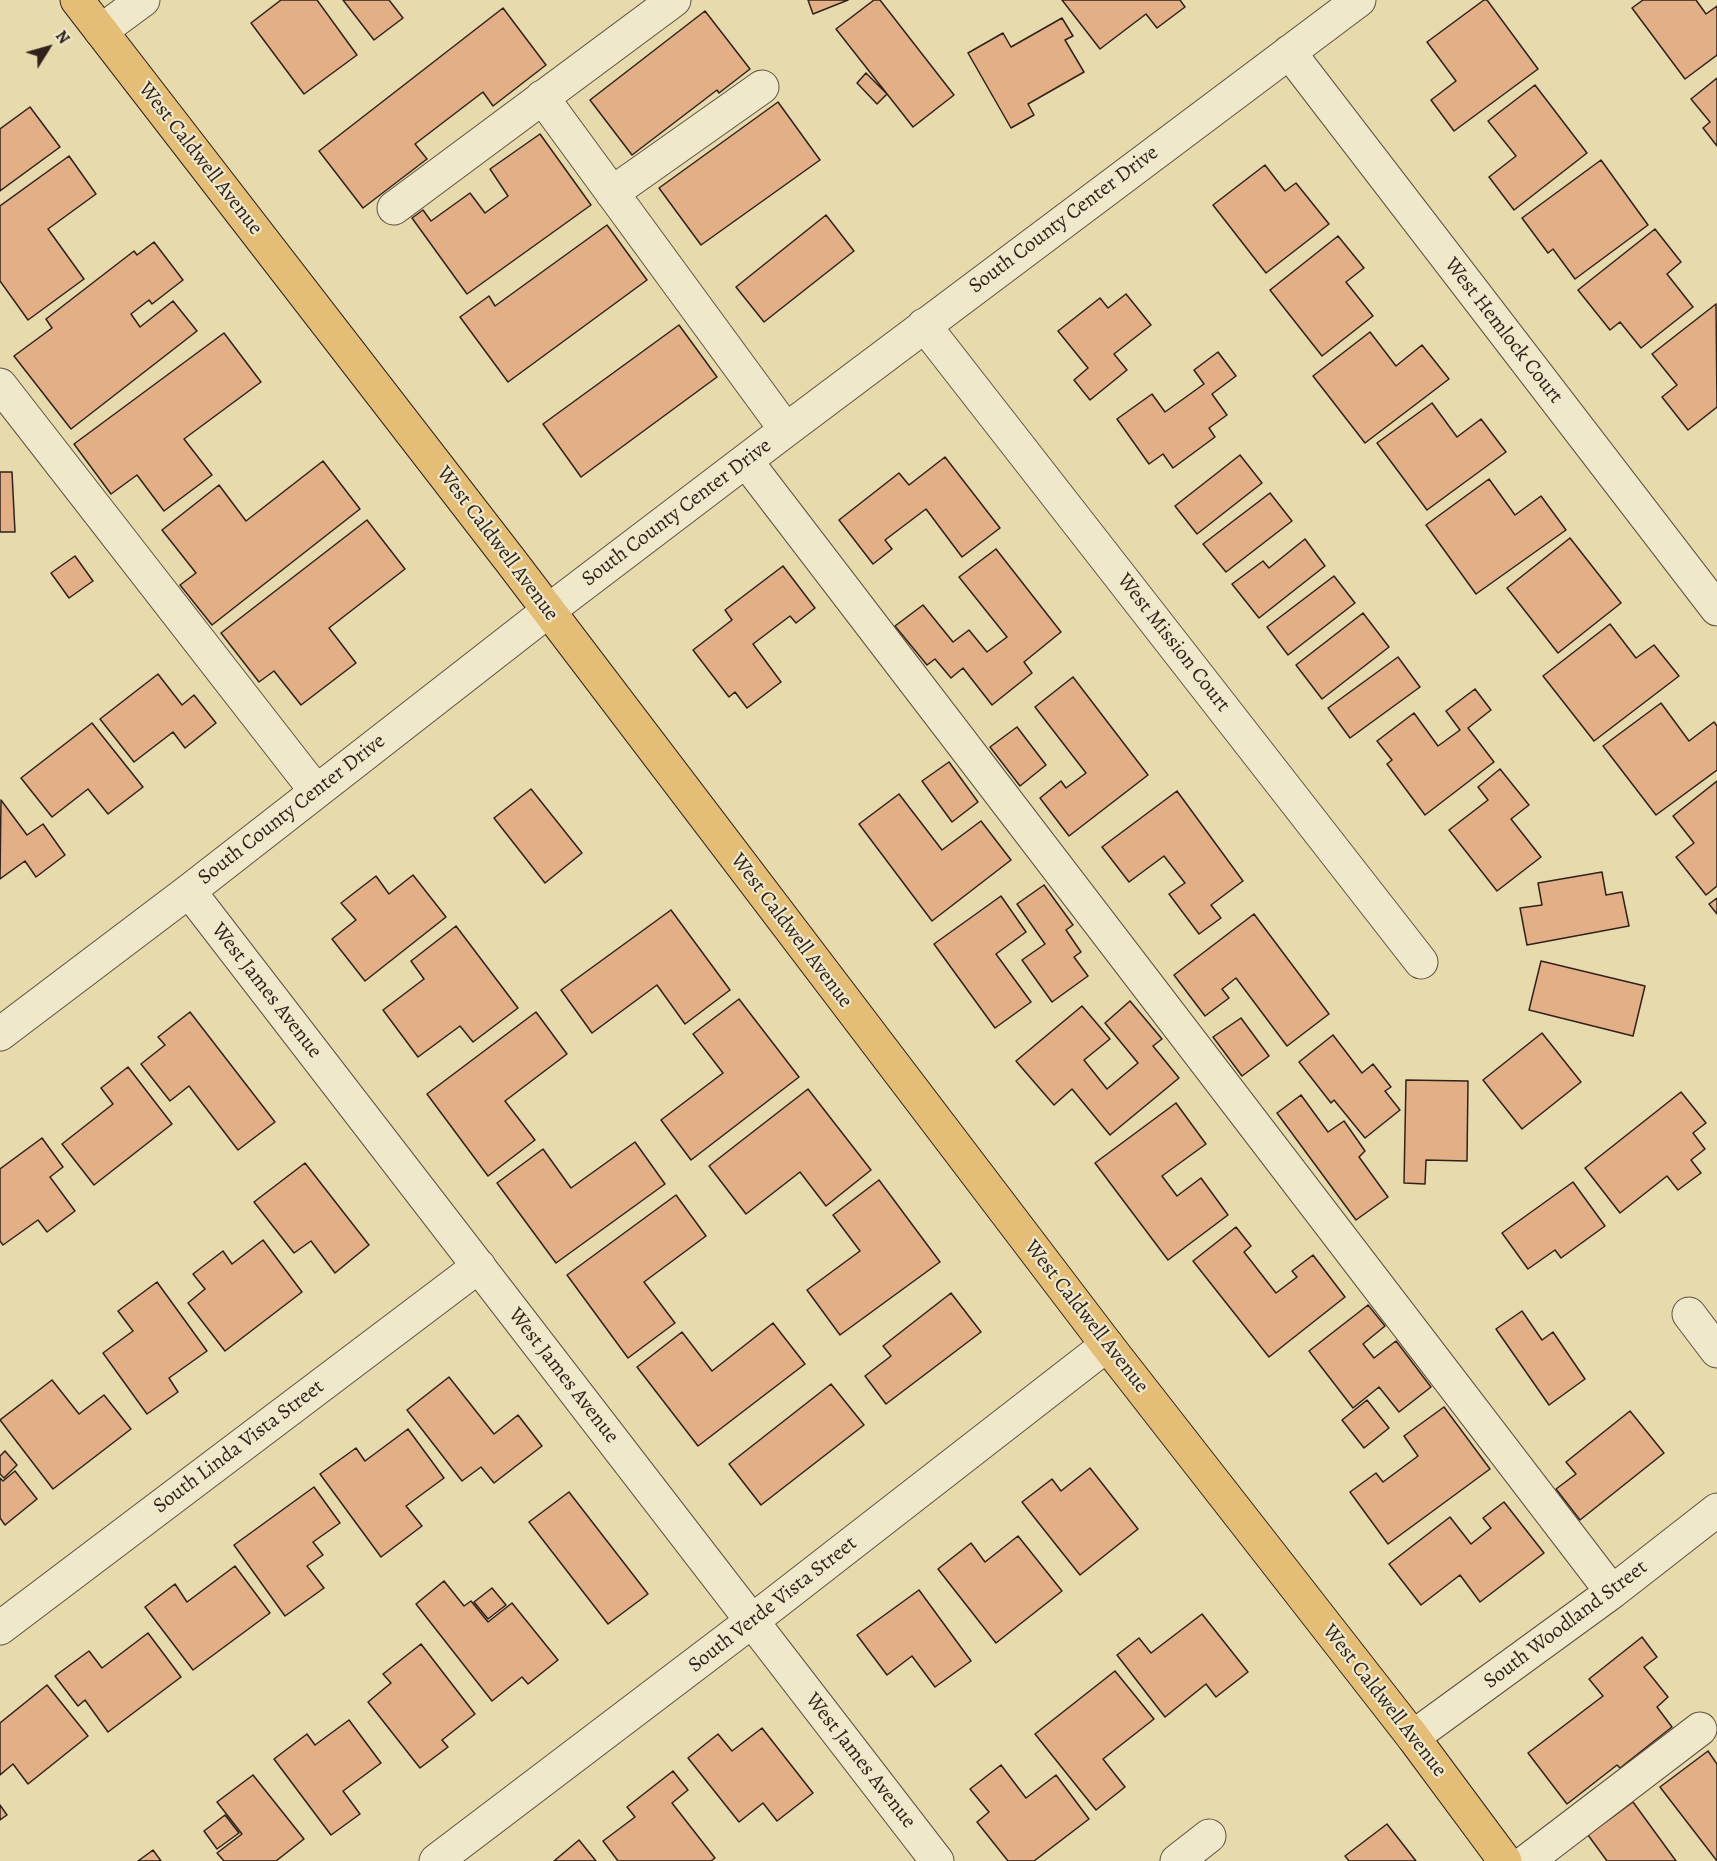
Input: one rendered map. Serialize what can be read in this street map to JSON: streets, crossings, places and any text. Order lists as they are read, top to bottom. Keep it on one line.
{"streets":{"main road":["West Caldwell Avenue"],"street":["South County Center Drive","West Hemlock Court","West Mission Court","West James Avenue","South Linda Vista Street","South Verde Vista Street","South Woodland Street"]},"crossings":[["West Caldwell Avenue","South County Center Drive"],["West Caldwell Avenue","South Verde Vista Street"],["West Caldwell Avenue","South Woodland Street"],["South County Center Drive","West Hemlock Court"],["South County Center Drive","West Mission Court"],["South County Center Drive","West James Avenue"],["West James Avenue","South Linda Vista Street"],["West James Avenue","South Verde Vista Street"]],"north":"top right"}
